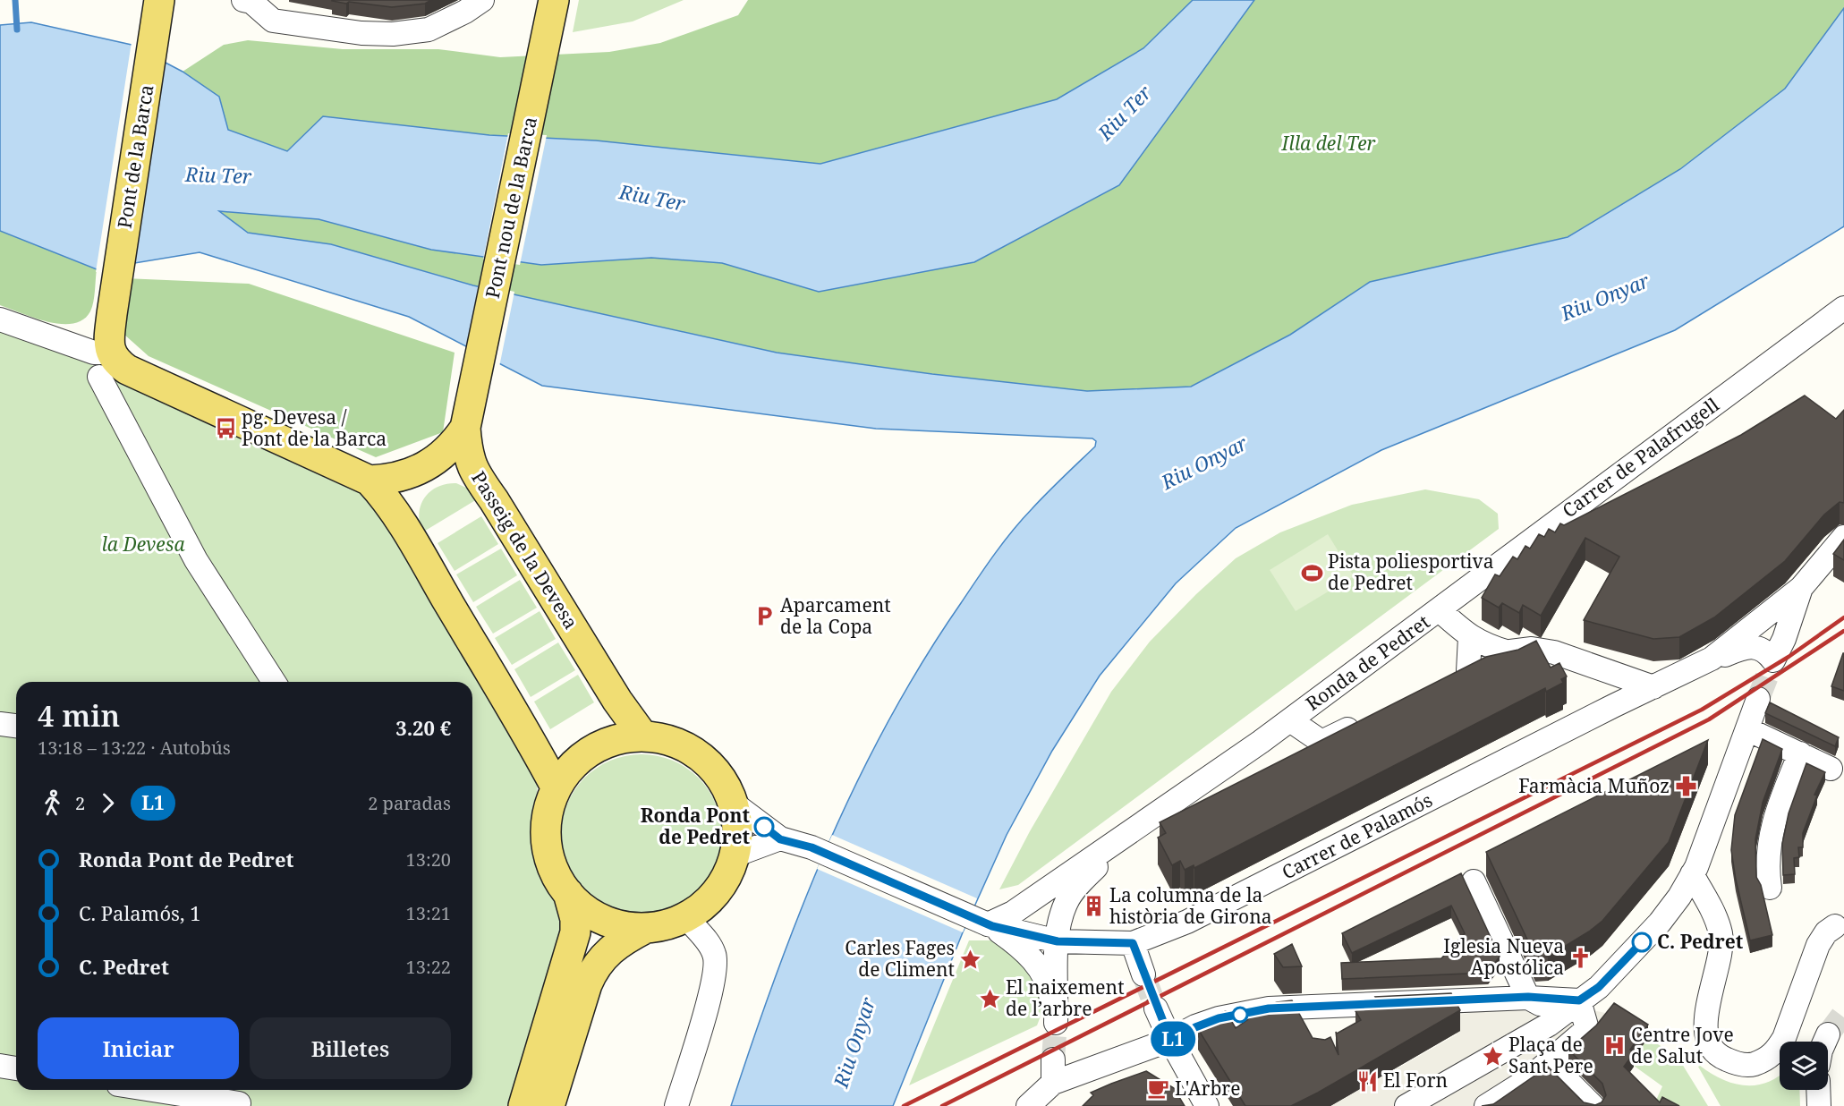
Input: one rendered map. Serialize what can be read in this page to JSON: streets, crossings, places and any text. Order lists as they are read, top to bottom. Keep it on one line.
{"streets":{"main road":["Pont de la Barca","Pont nou de la Barca","Passeig de la Devesa"],"street":["Carrer de Palafrugell","Ronda de Pedret","Carrer de Palamós"]},"crossings":[["Pont nou de la Barca","Passeig de la Devesa"],["Carrer de Palafrugell","Ronda de Pedret"],["Ronda de Pedret","Carrer de Palamós"]],"water":["Riu Ter","Riu Onyar"],"parks":["Illa del Ter","la Devesa"],"places":{"bus stop":["pg. Devesa / Pont de la Barca"],"sports":["Pista poliesportiva de Pedret"],"parking":["Aparcament de la Copa"],"pharmacy":["Farmàcia Muñoz"],"other":["Ronda Pont de Pedret","C. Pedret"],"building":["La columna de la història de Girona"],"church":["Iglesia Nueva Apostólica"],"place":["Carles Fages de Climent","El naixement de l’arbre","Plaça de Sant Pere"],"hospital":["Centre Jove de Salut"],"restaurant":["El Forn"],"cafe":["L'Arbre"]},"lines":["bus line L1"],"page":{"on_map":"L1","heading":["4 min","13:18 – 13:22 · Autobús","3.20 €"],"legs":["2","L1","2 paradas"],"list":[{"name":"Ronda Pont de Pedret","value":"13:20"},{"name":"C. Palamós, 1","value":"13:21"},{"name":"C. Pedret","value":"13:22"}],"buttons":["Iniciar","Billetes"]}}
